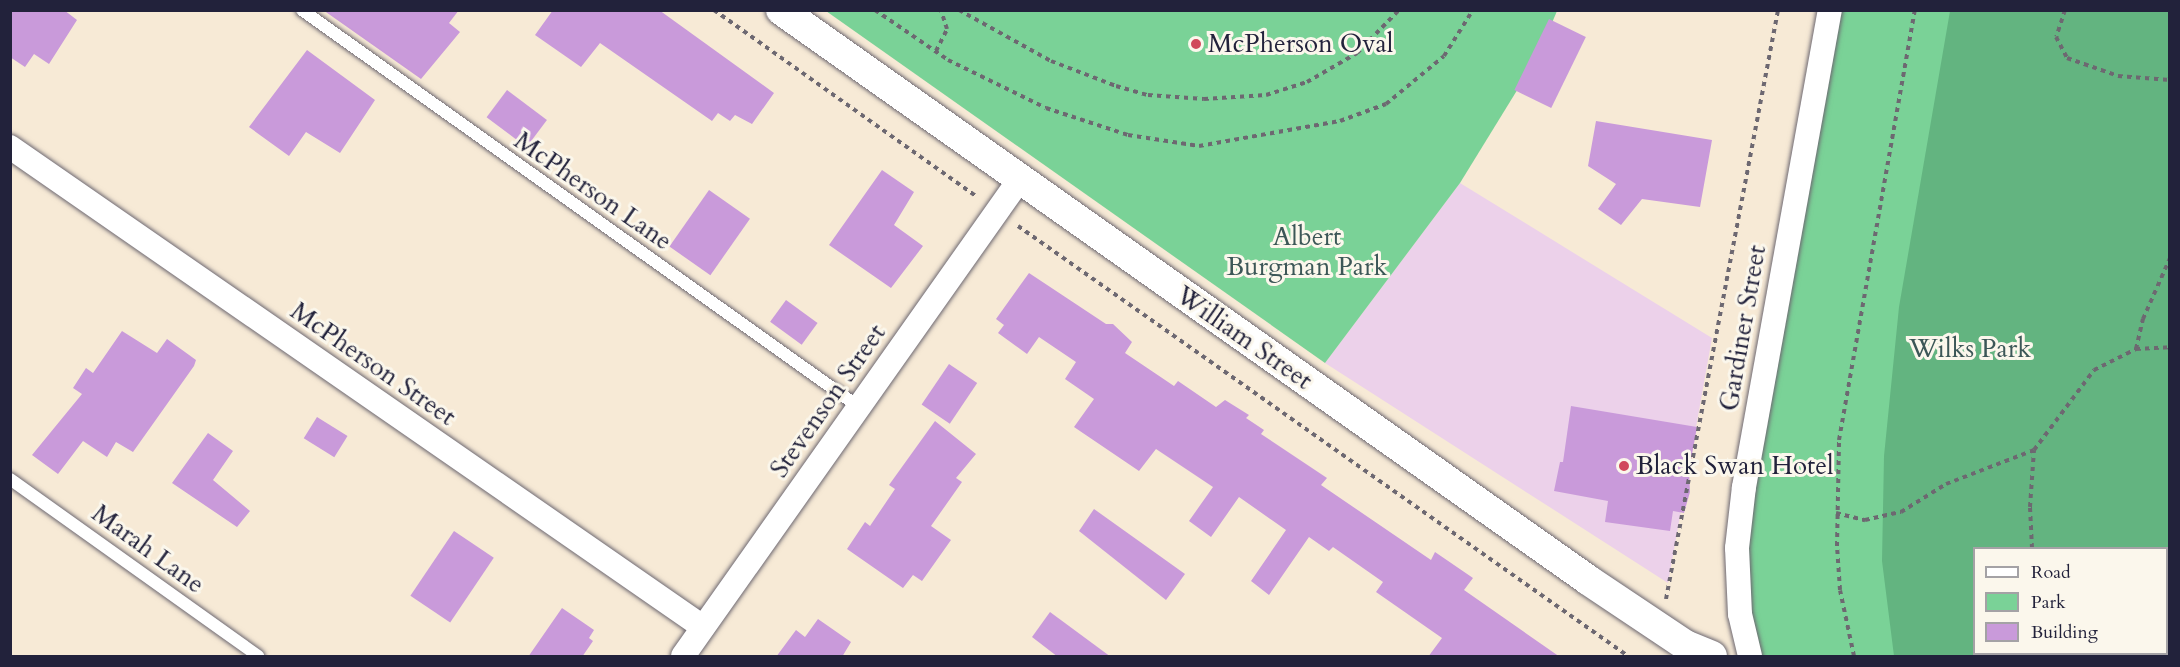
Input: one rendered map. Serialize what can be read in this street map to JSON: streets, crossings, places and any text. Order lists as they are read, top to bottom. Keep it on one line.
{"streets":{"street":["Gardiner Street","William Street","McPherson Street","Stevenson Street"],"lane":["McPherson Lane","Marah Lane"]},"crossings":[["McPherson Lane","Stevenson Street"],["William Street","Stevenson Street"],["McPherson Street","Stevenson Street"]],"parks":["Albert Burgman Park","Wilks Park"],"places":["McPherson Oval","Black Swan Hotel"],"legend":["Road","Park","Building"]}
